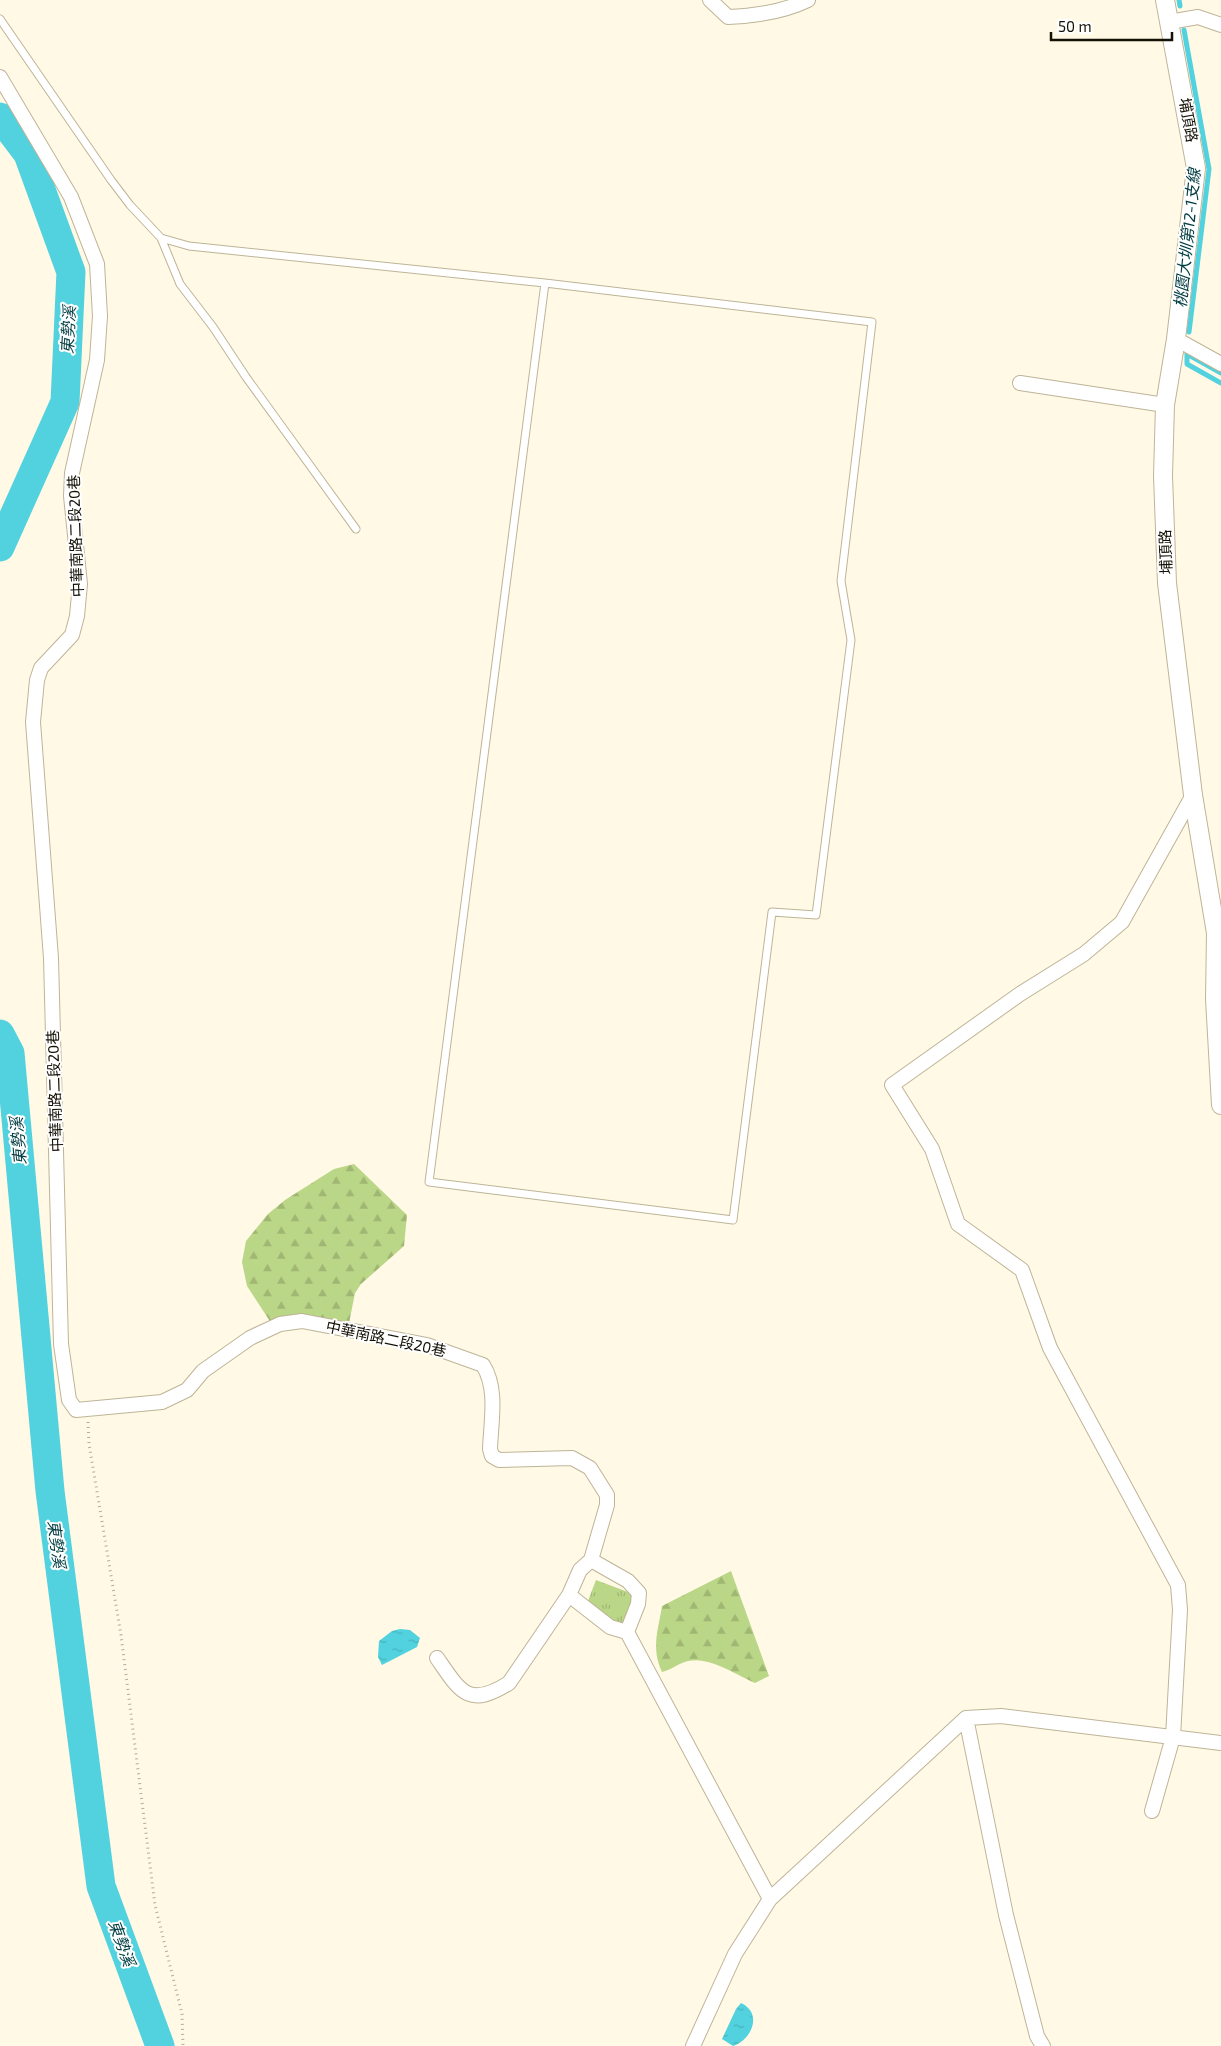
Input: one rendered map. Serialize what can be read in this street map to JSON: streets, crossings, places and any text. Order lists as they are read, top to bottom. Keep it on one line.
{"streets":{"street":["埔頂路","中華南路二段20巷"]},"water":["桃園大圳第12-1支線","東勢溪"],"scale_bar":"50 m"}
